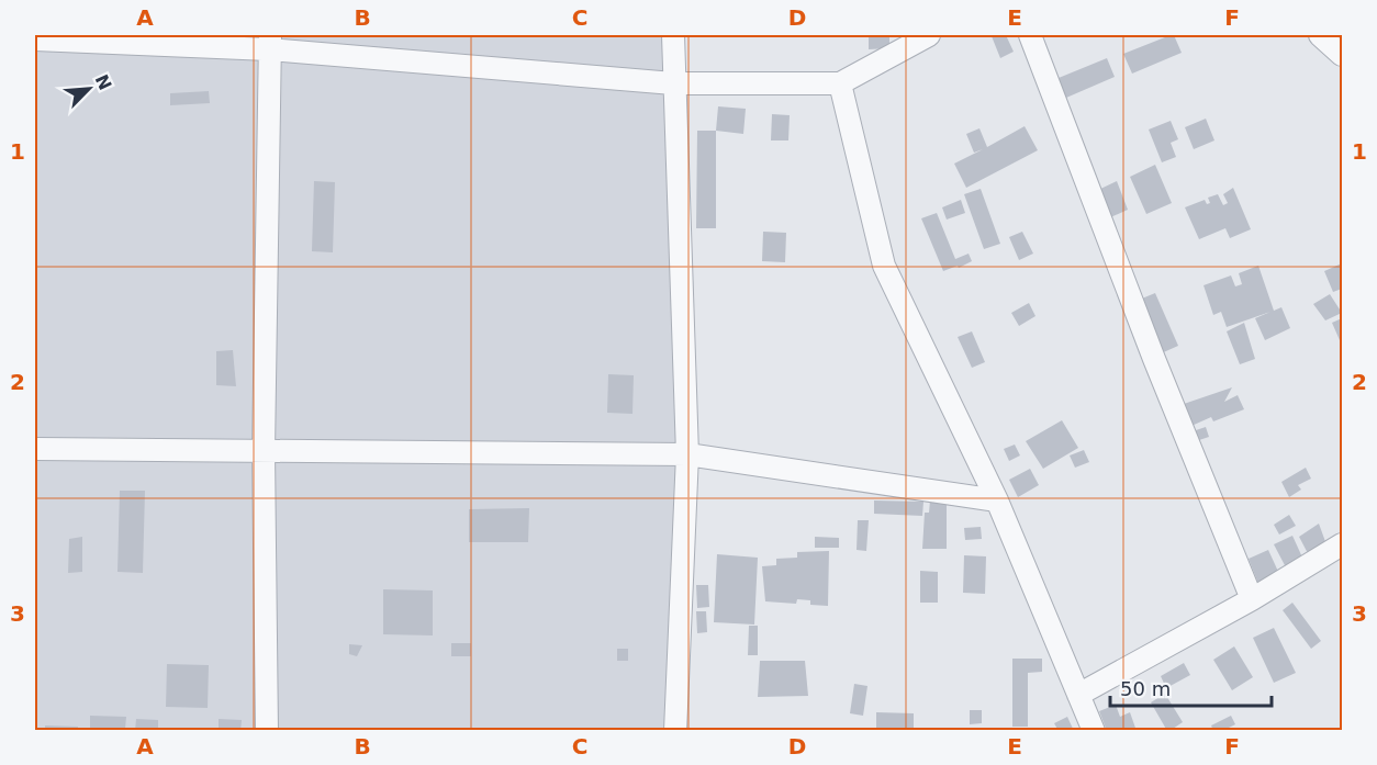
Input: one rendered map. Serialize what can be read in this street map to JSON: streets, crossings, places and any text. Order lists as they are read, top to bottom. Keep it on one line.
{"scale_bar":"50 m","north":"top right","grid":{"columns":["A","B","C","D","E","F"],"rows":["1","2","3"]}}
